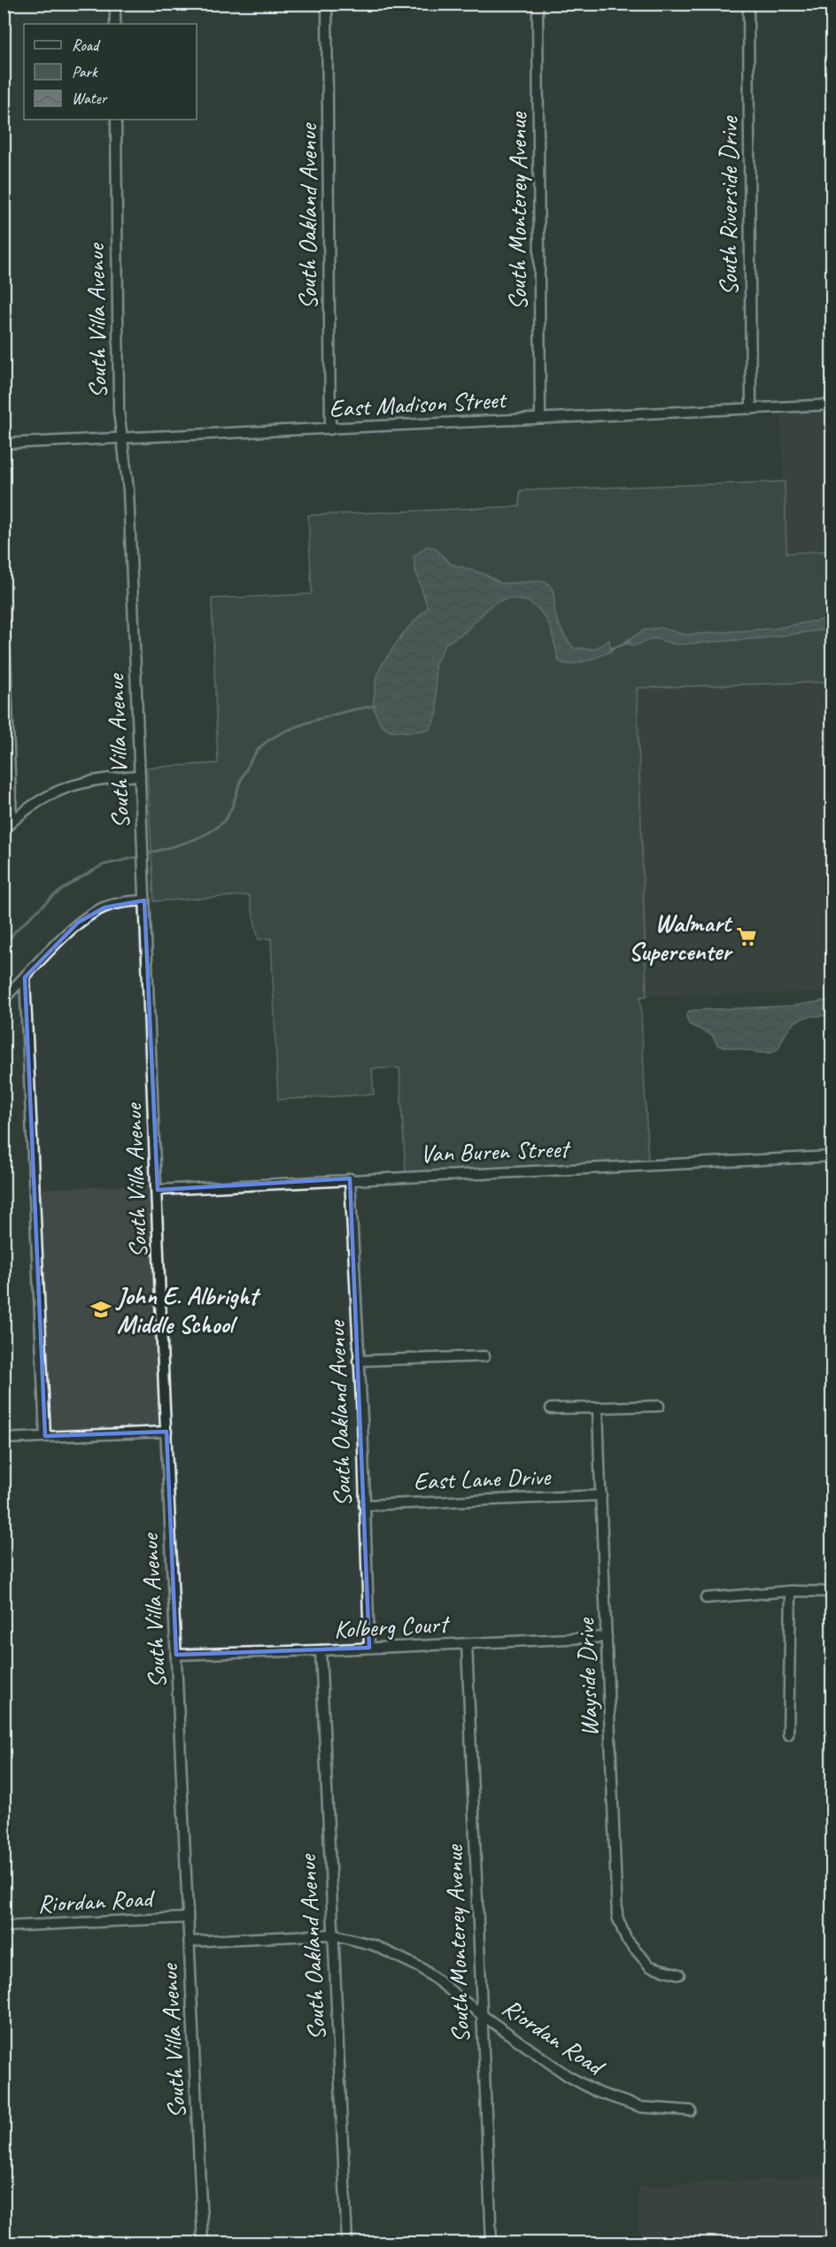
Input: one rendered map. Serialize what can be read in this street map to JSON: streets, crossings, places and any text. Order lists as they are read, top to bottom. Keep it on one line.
{"streets":{"street":["South Riverside Drive","South Monterey Avenue","South Oakland Avenue","South Villa Avenue","East Madison Street","Van Buren Street","East Lane Drive","Kolberg Court","Wayside Drive","Riordan Road"]},"crossings":[["South Riverside Drive","East Madison Street"],["South Monterey Avenue","East Madison Street"],["South Monterey Avenue","Kolberg Court"],["South Monterey Avenue","Riordan Road"],["South Oakland Avenue","East Madison Street"],["South Oakland Avenue","Van Buren Street"],["South Oakland Avenue","East Lane Drive"],["South Oakland Avenue","Kolberg Court"],["South Oakland Avenue","Riordan Road"],["South Villa Avenue","East Madison Street"],["South Villa Avenue","Van Buren Street"],["South Villa Avenue","Kolberg Court"],["South Villa Avenue","Riordan Road"],["East Lane Drive","Wayside Drive"],["Kolberg Court","Wayside Drive"]],"places":{"supermarket":["Walmart Supercenter"],"school or university":["John E. Albright Middle School"]},"legend":["Road","Park","Water"]}
